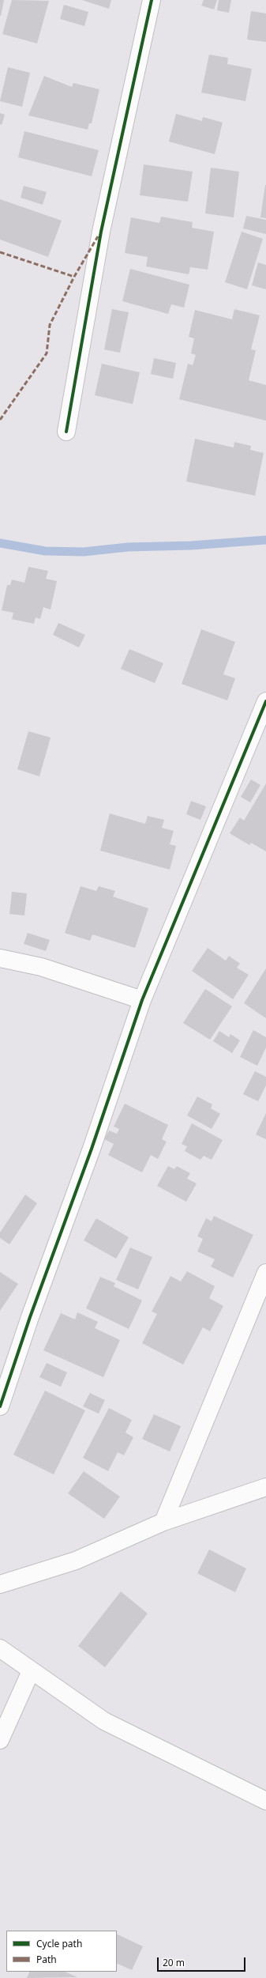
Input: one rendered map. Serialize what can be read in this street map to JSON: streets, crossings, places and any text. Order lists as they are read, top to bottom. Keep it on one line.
{"legend":["Cycle path","Path"],"scale_bar":"20 m"}
